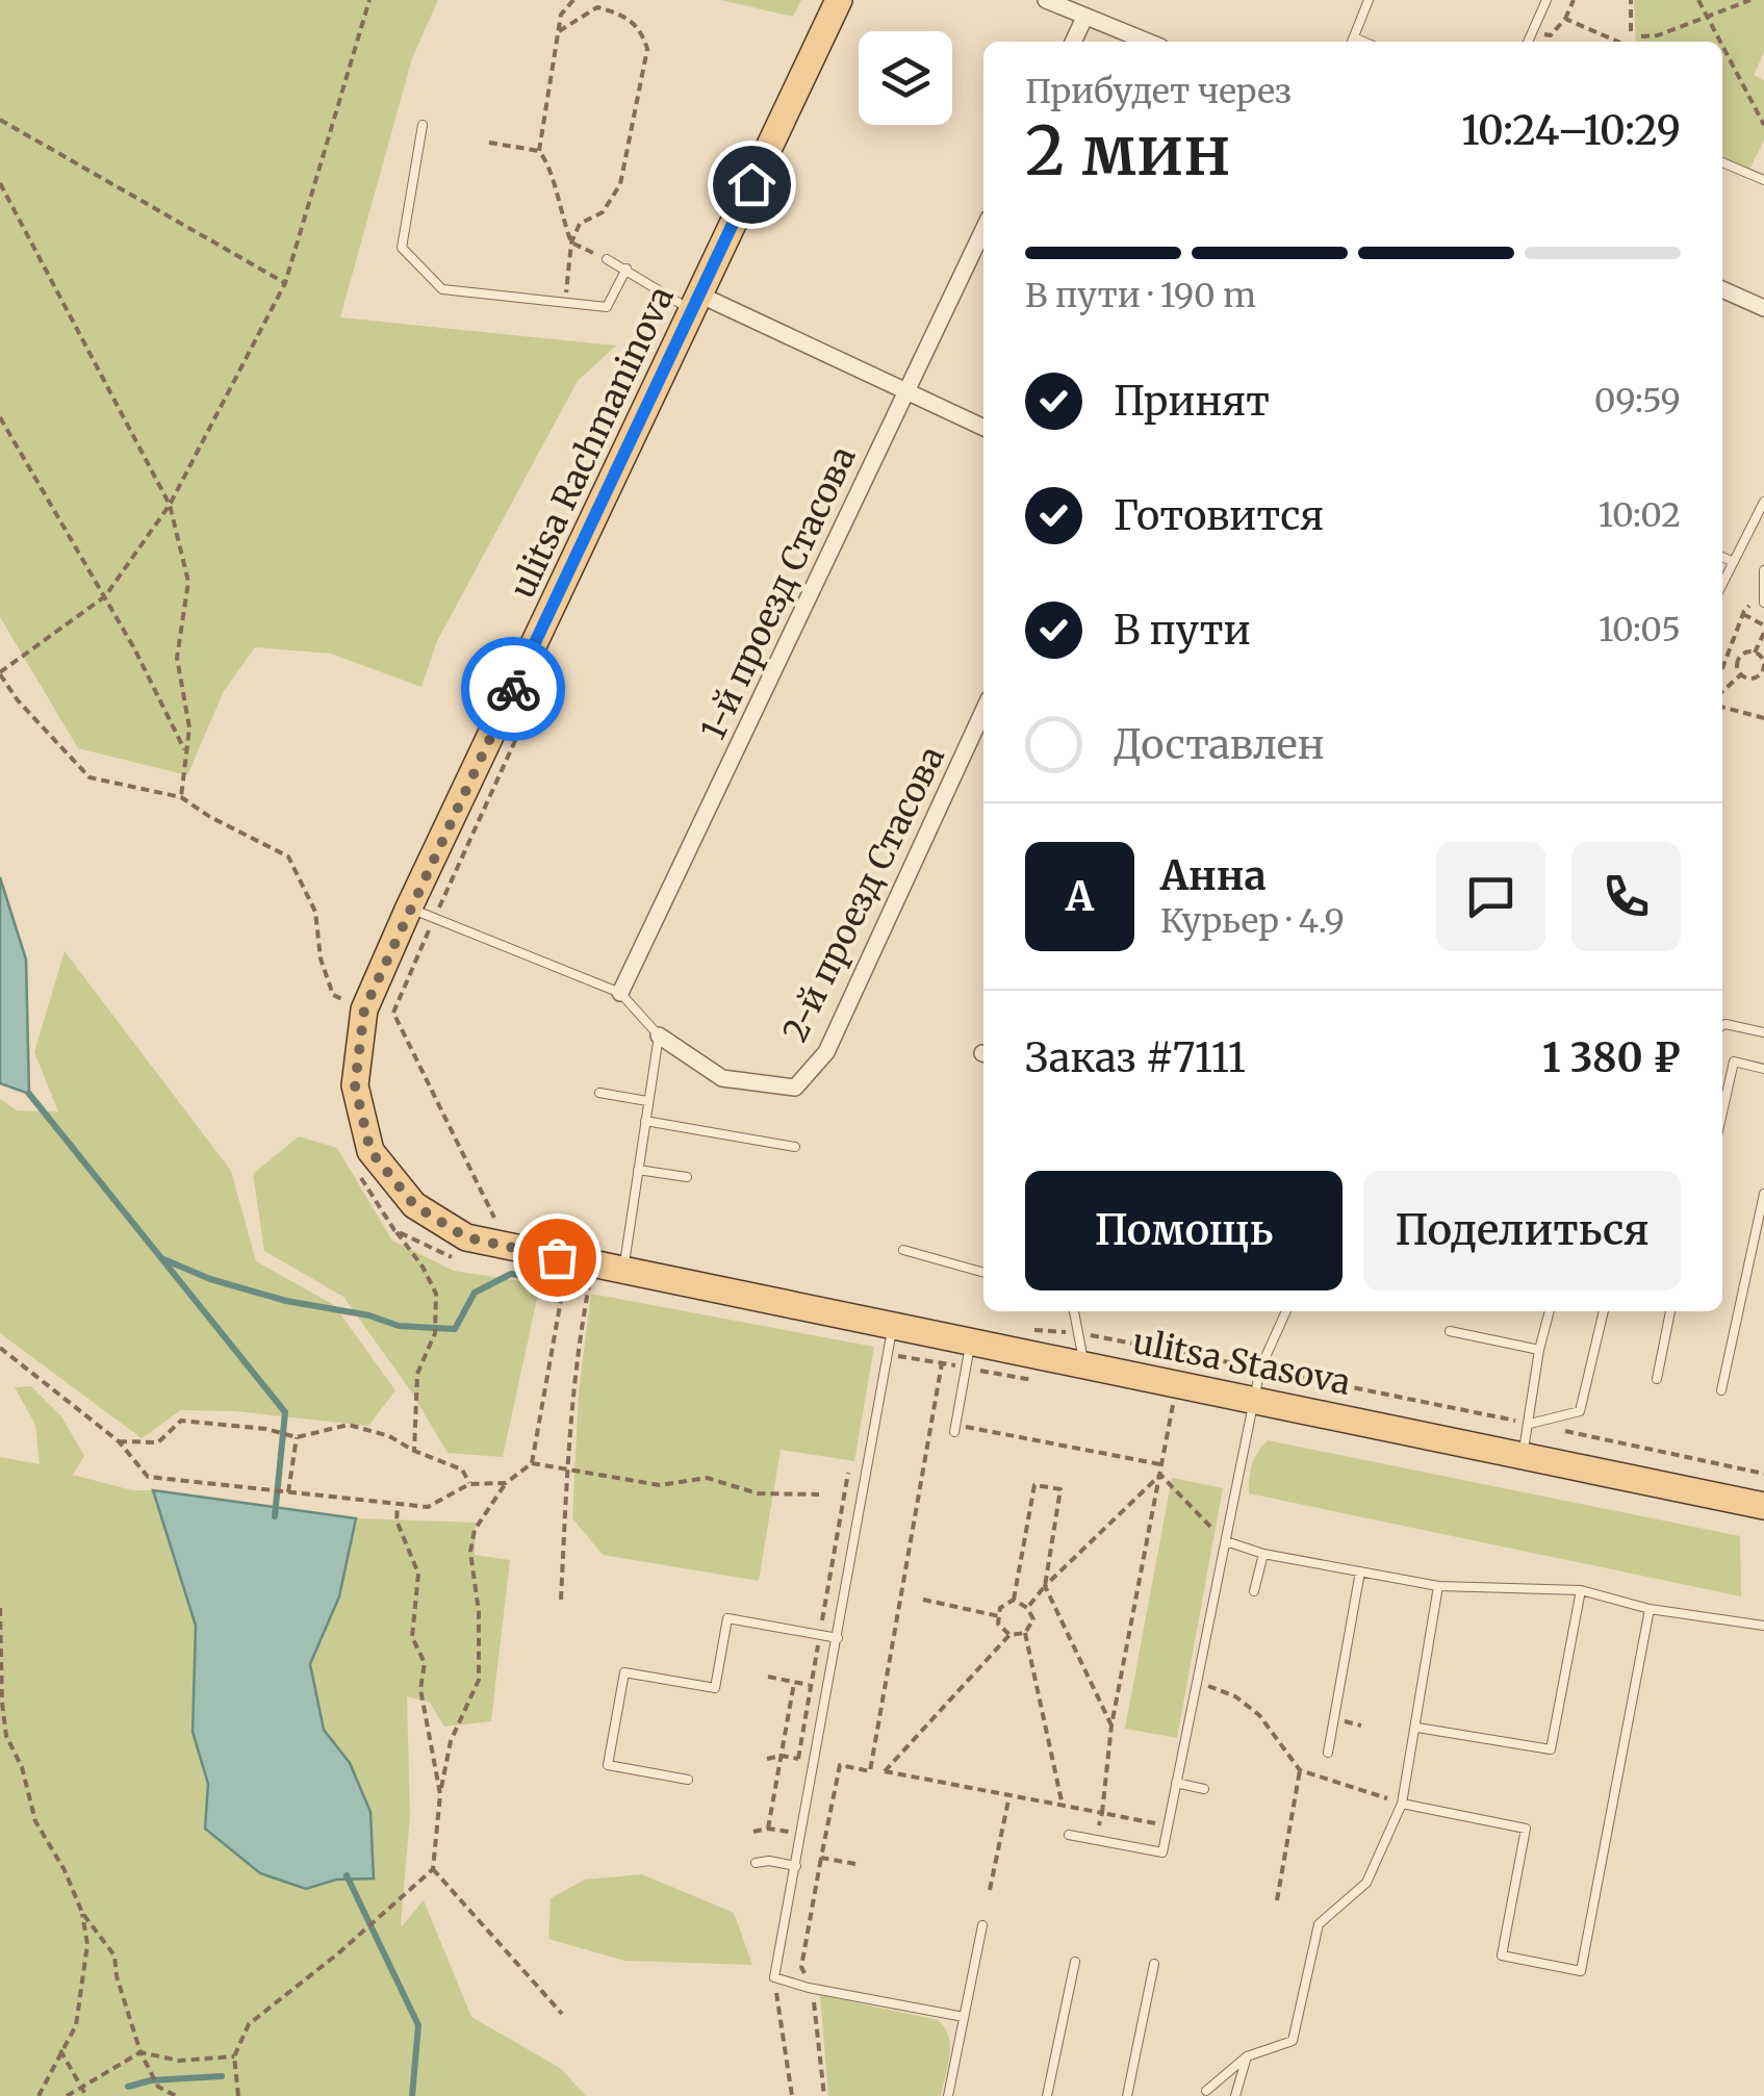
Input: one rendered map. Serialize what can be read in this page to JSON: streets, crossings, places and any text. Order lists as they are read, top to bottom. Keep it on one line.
{"streets":{"main road":["ulitsa Rachmaninova","ulitsa Stasova"],"street":["1-й проезд Стасова","2-й проезд Стасова"]},"crossings":[["ulitsa Rachmaninova","1-й проезд Стасова"],["ulitsa Rachmaninova","2-й проезд Стасова"],["ulitsa Rachmaninova","ulitsa Stasova"],["1-й проезд Стасова","2-й проезд Стасова"],["1-й проезд Стасова","ulitsa Stasova"],["2-й проезд Стасова","ulitsa Stasova"]],"page":{"heading":["2 мин","Прибудет через","10:24–10:29"],"panel":["Анна","Курьер · 4.9","Заказ #7111","1 380 ₽"],"bar":"В пути · 190 m","list":[["Принят","09:59"],["Готовится","10:02"],["В пути","10:05"],"Доставлен"],"round":"А","buttons":["Помощь","Поделиться"]}}
